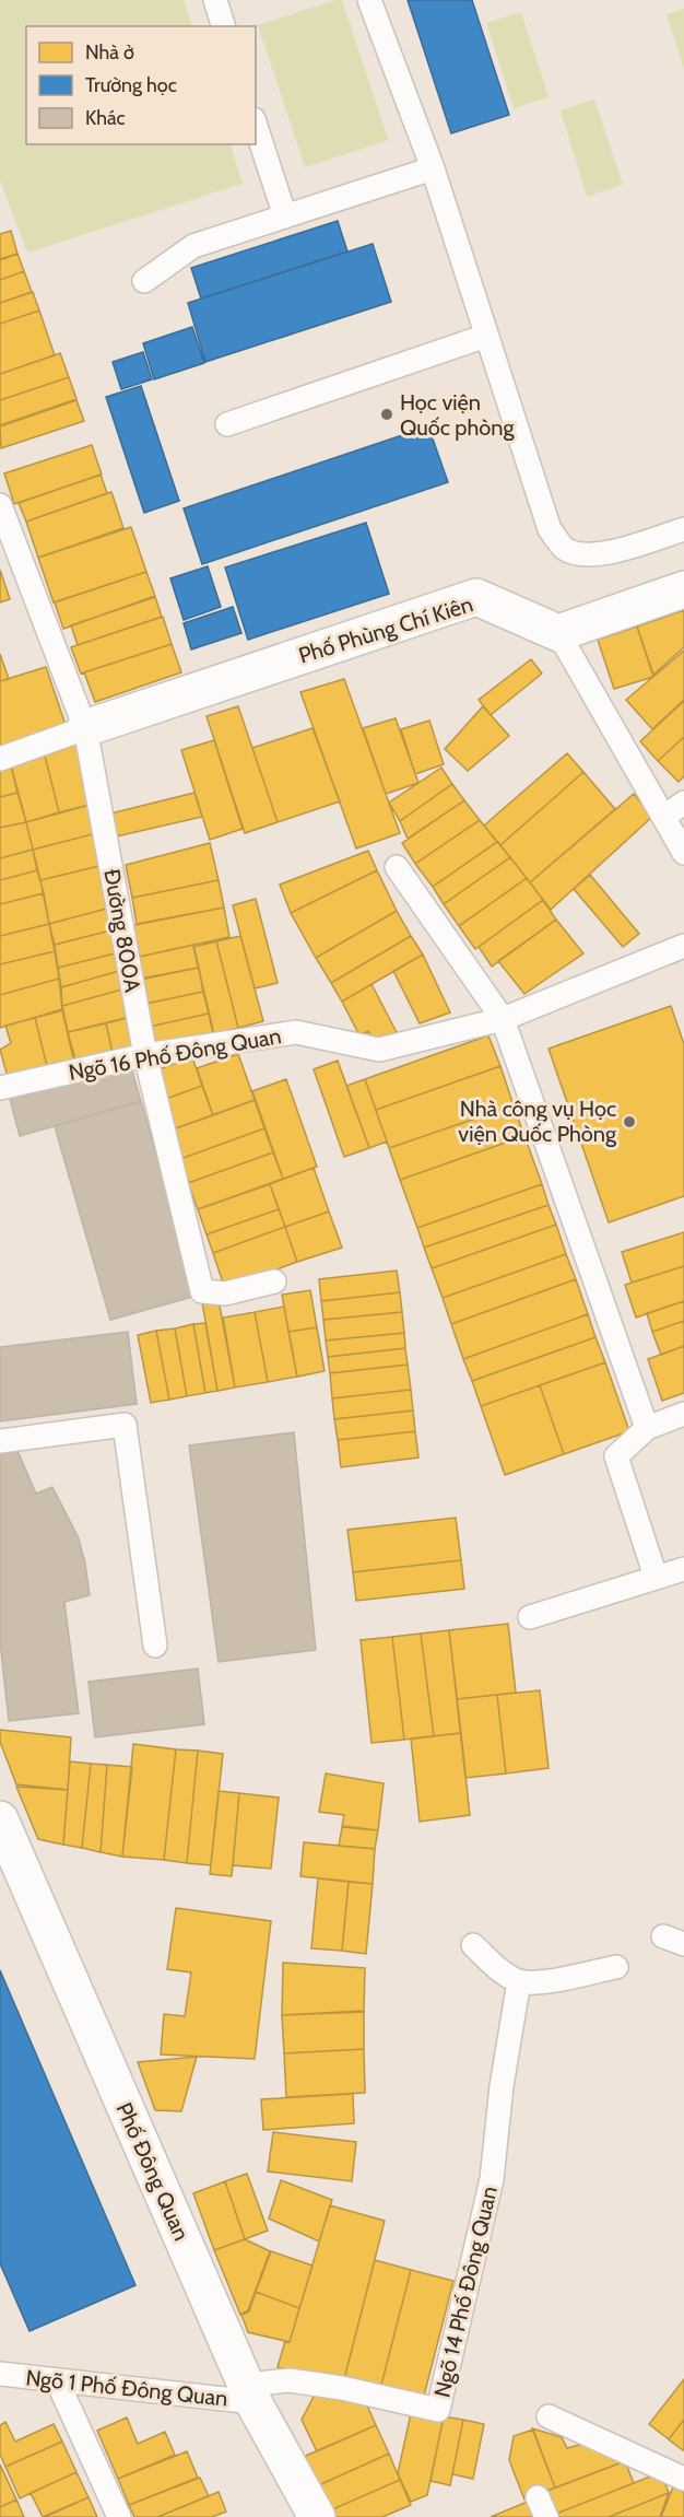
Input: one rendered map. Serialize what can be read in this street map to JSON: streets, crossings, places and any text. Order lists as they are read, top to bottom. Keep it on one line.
{"streets":{"street":["Phố Phùng Chí Kiên","Phố Đông Quan"],"lane":["Đường 800A","Ngõ 16 Phố Đông Quan","Ngõ 14 Phố Đông Quan","Ngõ 1 Phố Đông Quan"]},"crossings":[["Phố Phùng Chí Kiên","Đường 800A"],["Đường 800A","Ngõ 16 Phố Đông Quan"],["Phố Đông Quan","Ngõ 14 Phố Đông Quan"],["Phố Đông Quan","Ngõ 1 Phố Đông Quan"],["Ngõ 14 Phố Đông Quan","Ngõ 1 Phố Đông Quan"]],"places":["Học viện Quốc phòng","Nhà công vụ Học viện Quốc Phòng"],"legend":["Nhà ở","Trường học","Khác"]}
